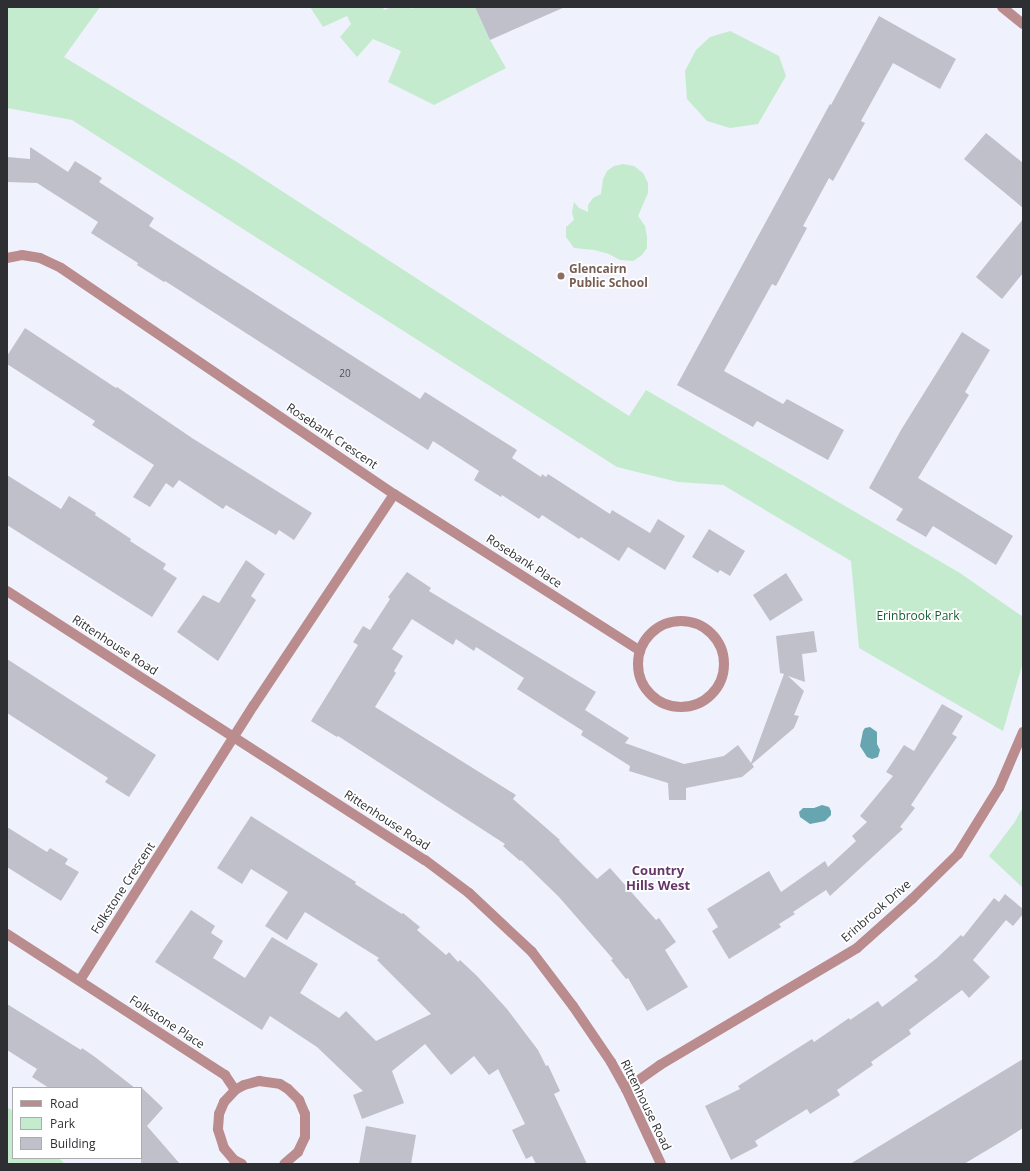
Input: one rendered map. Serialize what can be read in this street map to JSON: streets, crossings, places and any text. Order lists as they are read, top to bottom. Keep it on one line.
{"streets":{"street":["Rosebank Crescent","Rosebank Place","Rittenhouse Road","Folkstone Crescent","Erinbrook Drive","Folkstone Place"]},"crossings":[["Rosebank Crescent","Rosebank Place"],["Rittenhouse Road","Folkstone Crescent"],["Rittenhouse Road","Erinbrook Drive"],["Folkstone Crescent","Folkstone Place"]],"districts":["Country Hills West"],"parks":["Erinbrook Park"],"places":["Glencairn Public School"],"house_numbers":["20"],"legend":["Road","Park","Building"]}
